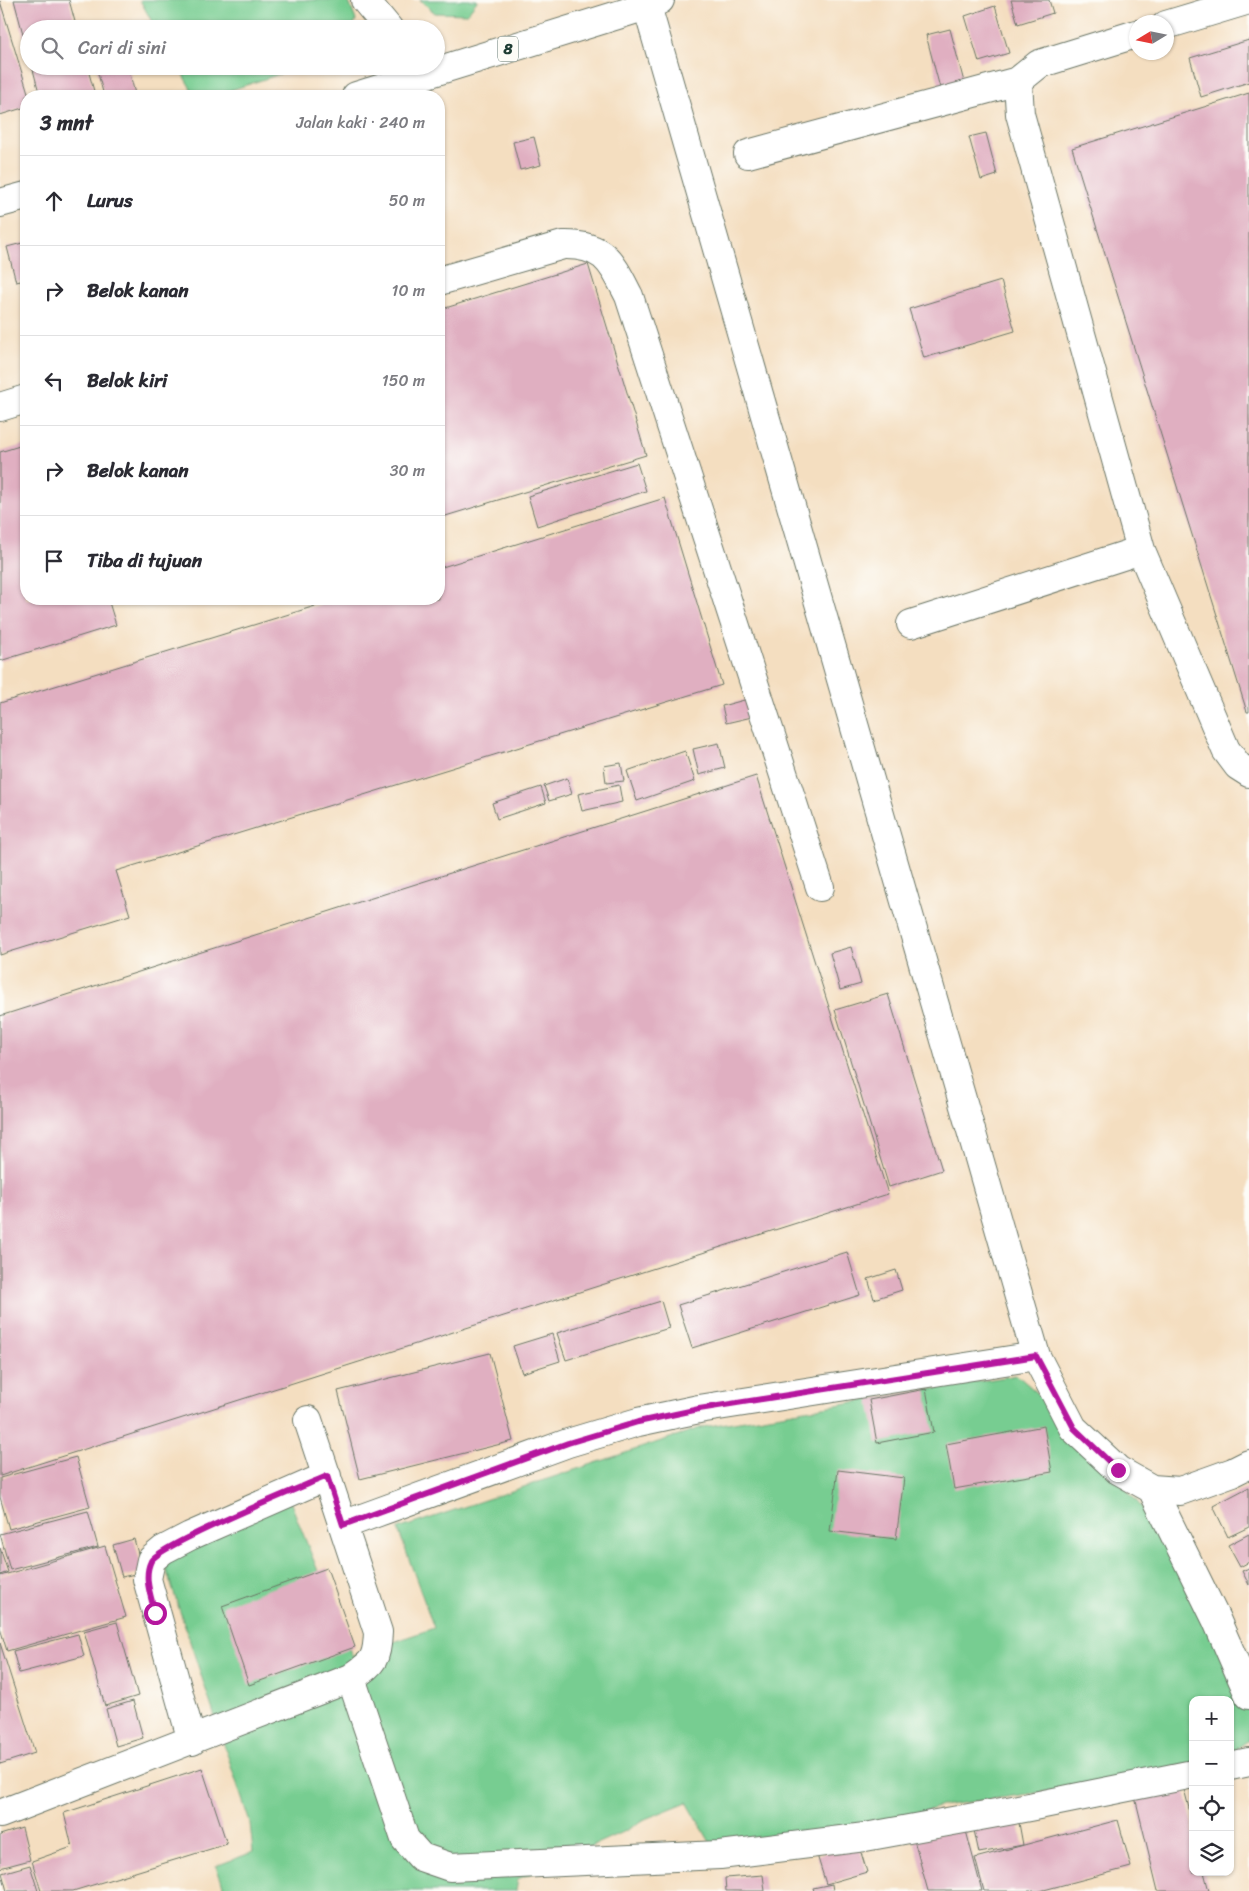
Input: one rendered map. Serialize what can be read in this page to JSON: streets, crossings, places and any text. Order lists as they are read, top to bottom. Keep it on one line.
{"streets":{"main road":["8"]},"north":"left","page":{"search":"Cari di sini","heading":["3 mnt","Jalan kaki · 240 m"],"list":[["Lurus","50 m"],["Belok kanan","10 m"],["Belok kiri","150 m"],["Belok kanan","30 m"],"Tiba di tujuan"],"map_buttons":["+","−"]}}
